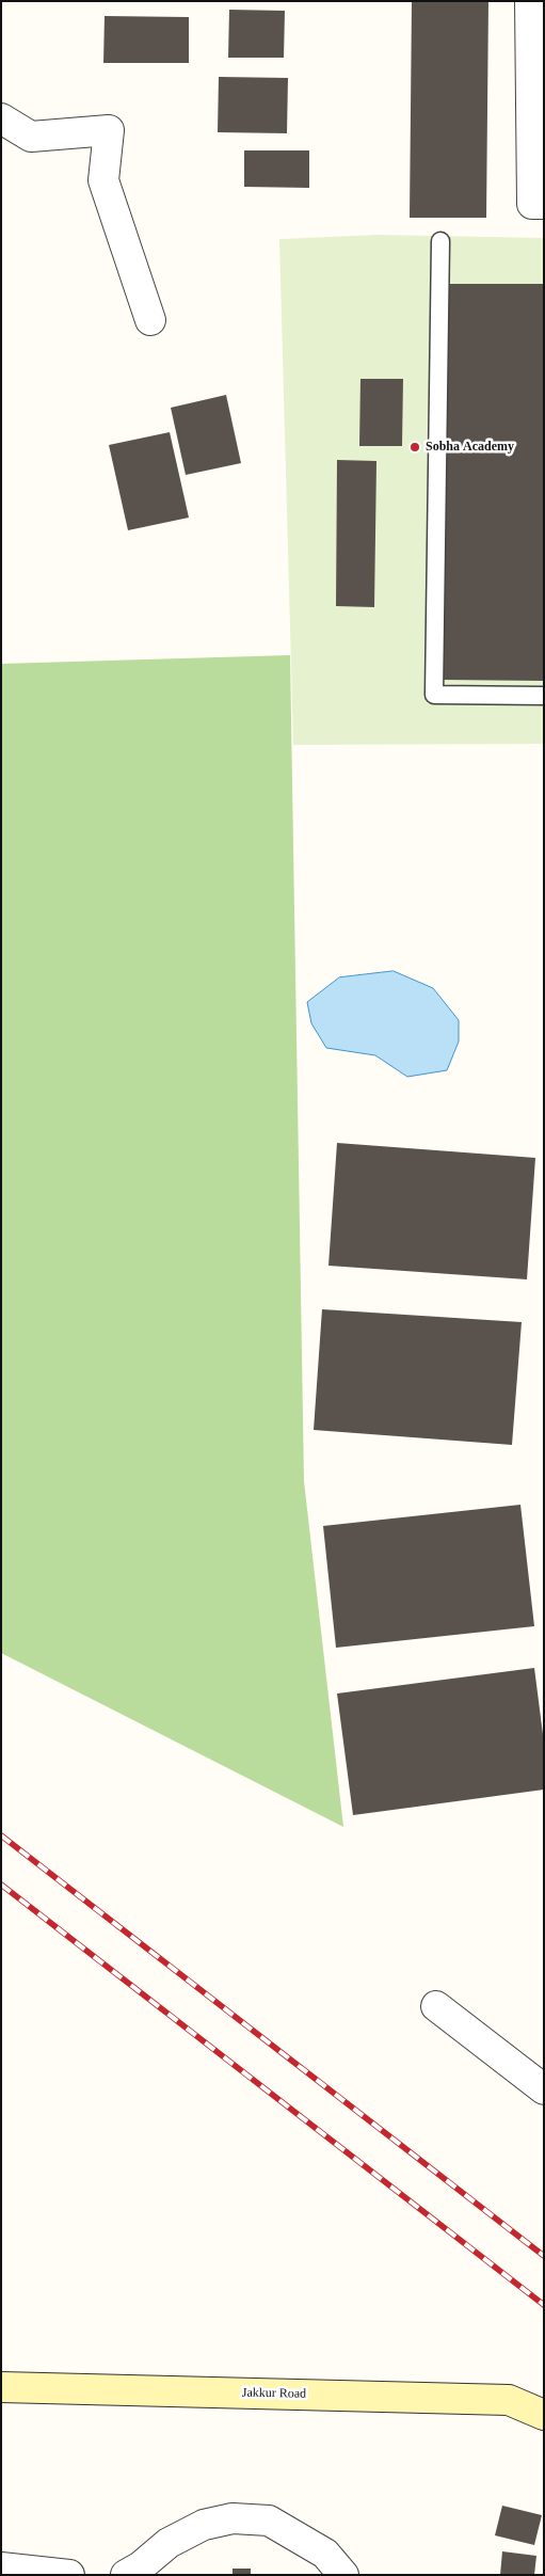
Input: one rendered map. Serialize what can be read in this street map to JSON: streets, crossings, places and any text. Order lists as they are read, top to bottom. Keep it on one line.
{"streets":{"street":["Jakkur Road"]},"places":["Sobha Academy"]}
